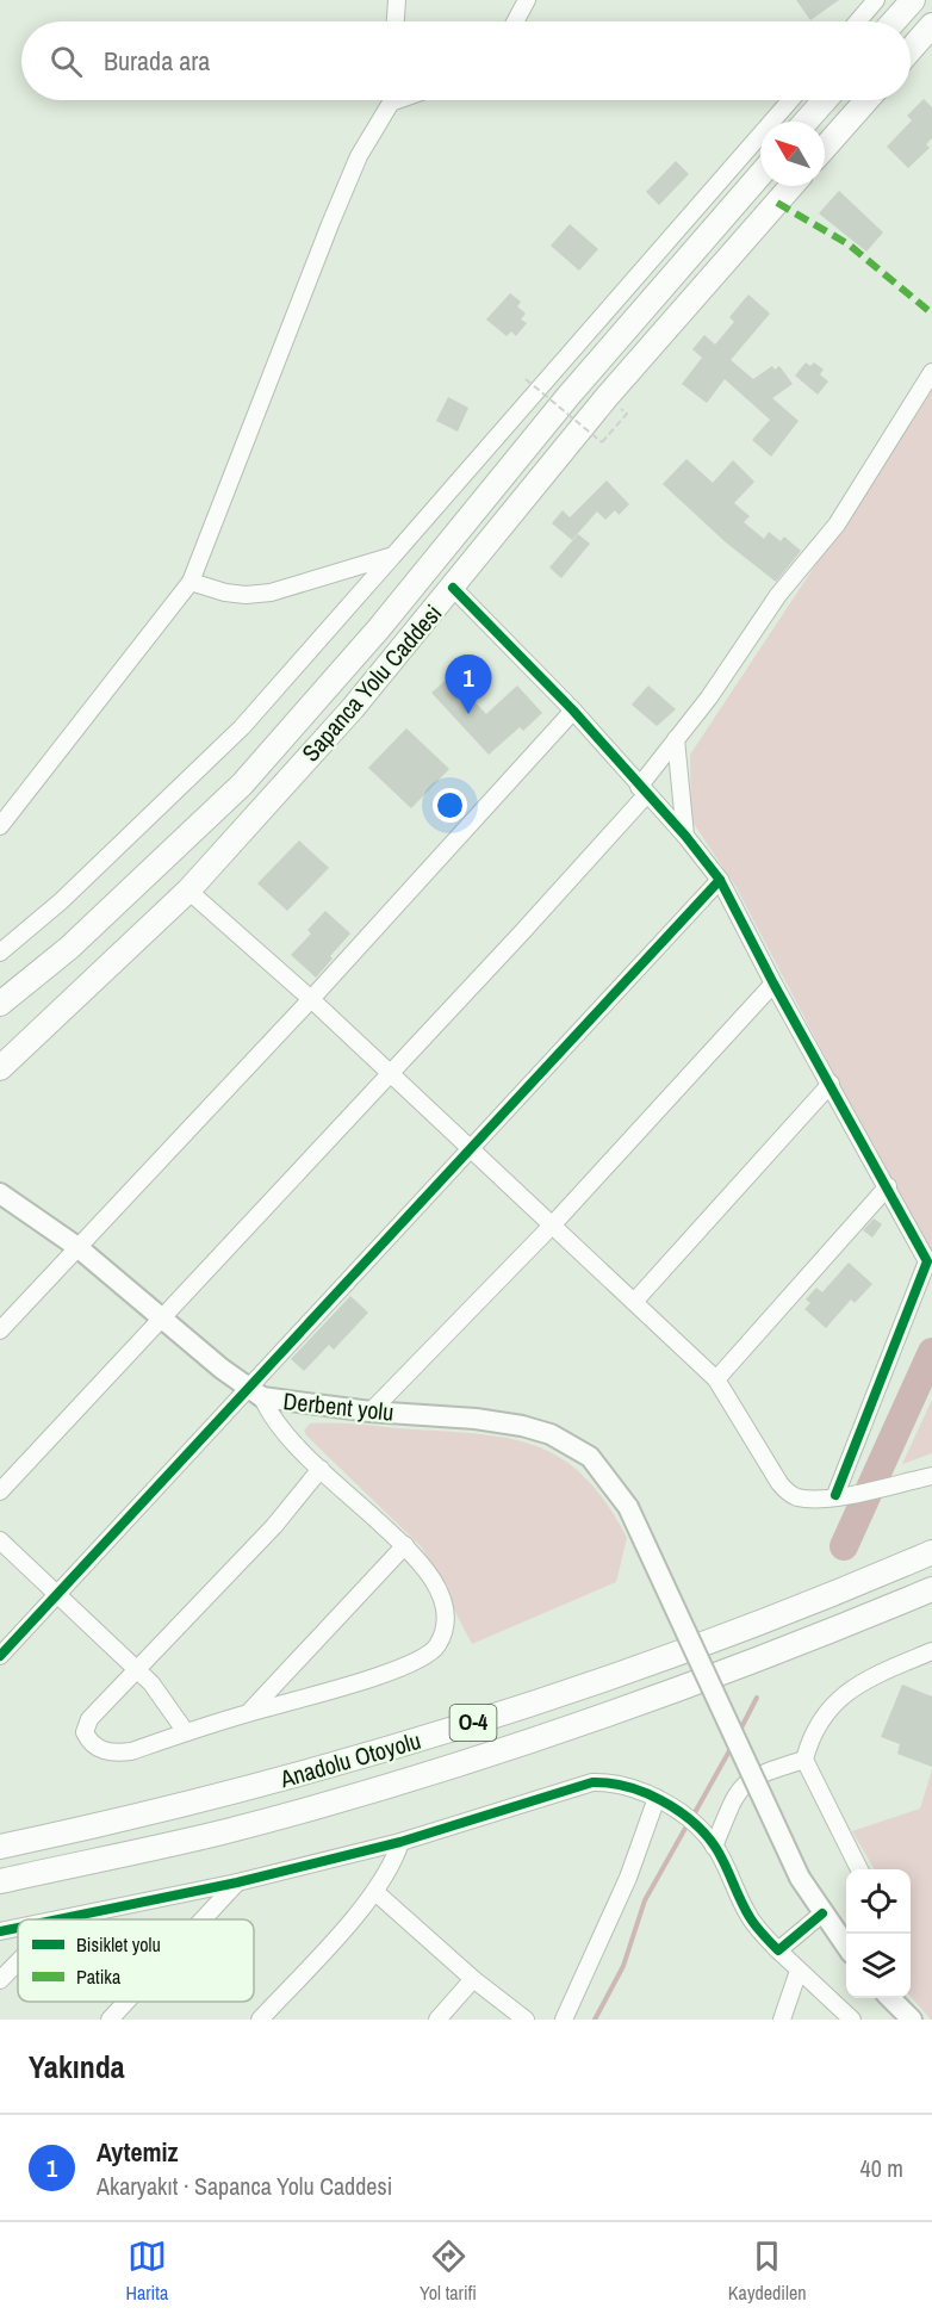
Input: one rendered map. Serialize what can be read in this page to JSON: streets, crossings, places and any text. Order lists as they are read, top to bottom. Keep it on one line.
{"streets":{"highway":["Sapanca Yolu Caddesi","O-4","Anadolu Otoyolu"],"main road":["Derbent yolu"]},"legend":["Bisiklet yolu","Patika"],"north":"top left","page":{"search":"Burada ara","pins":"1","heading":"Yakında","list":[{"mark":"1","name":"Aytemiz","note":"Akaryakıt · Sapanca Yolu Caddesi","value":"40 m"}],"nav":["Harita","Yol tarifi","Kaydedilen"]}}
